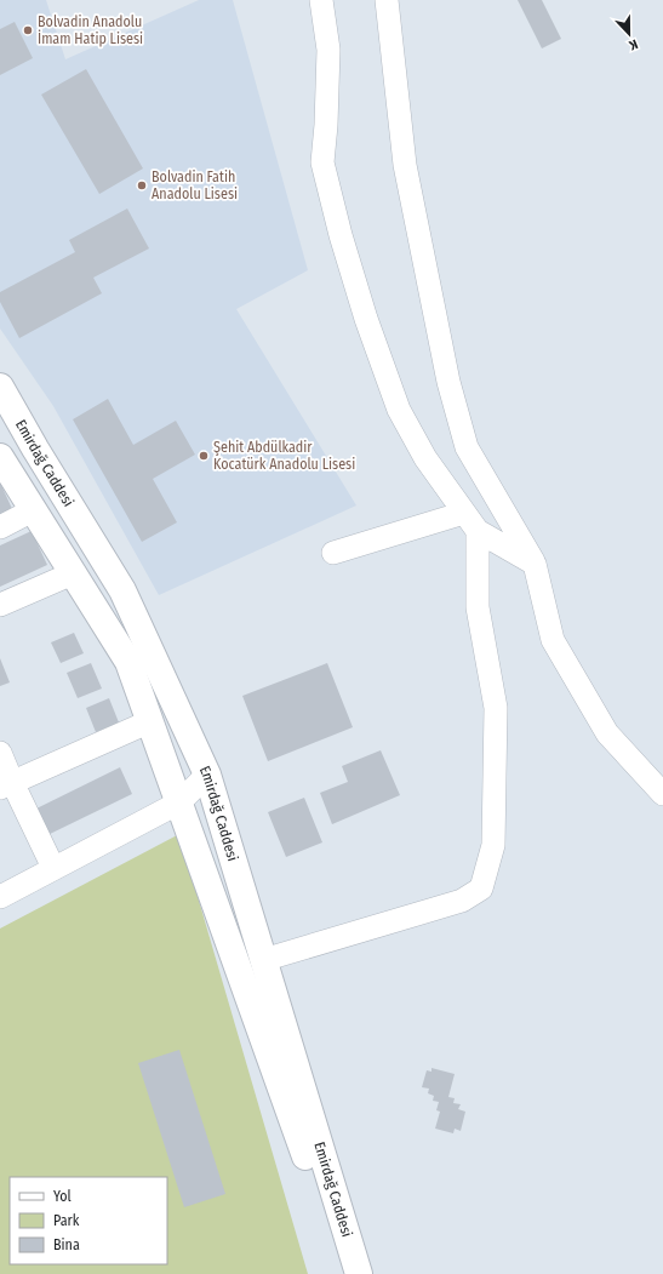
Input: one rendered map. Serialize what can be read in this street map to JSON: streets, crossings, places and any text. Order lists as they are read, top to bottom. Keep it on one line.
{"streets":{"main road":["Emirdağ Caddesi"]},"places":["Bolvadin Anadolu İmam Hatip Lisesi","Bolvadin Fatih Anadolu Lisesi","Şehit Abdülkadir Kocatürk Anadolu Lisesi"],"legend":["Yol","Park","Bina"],"north":"bottom"}
